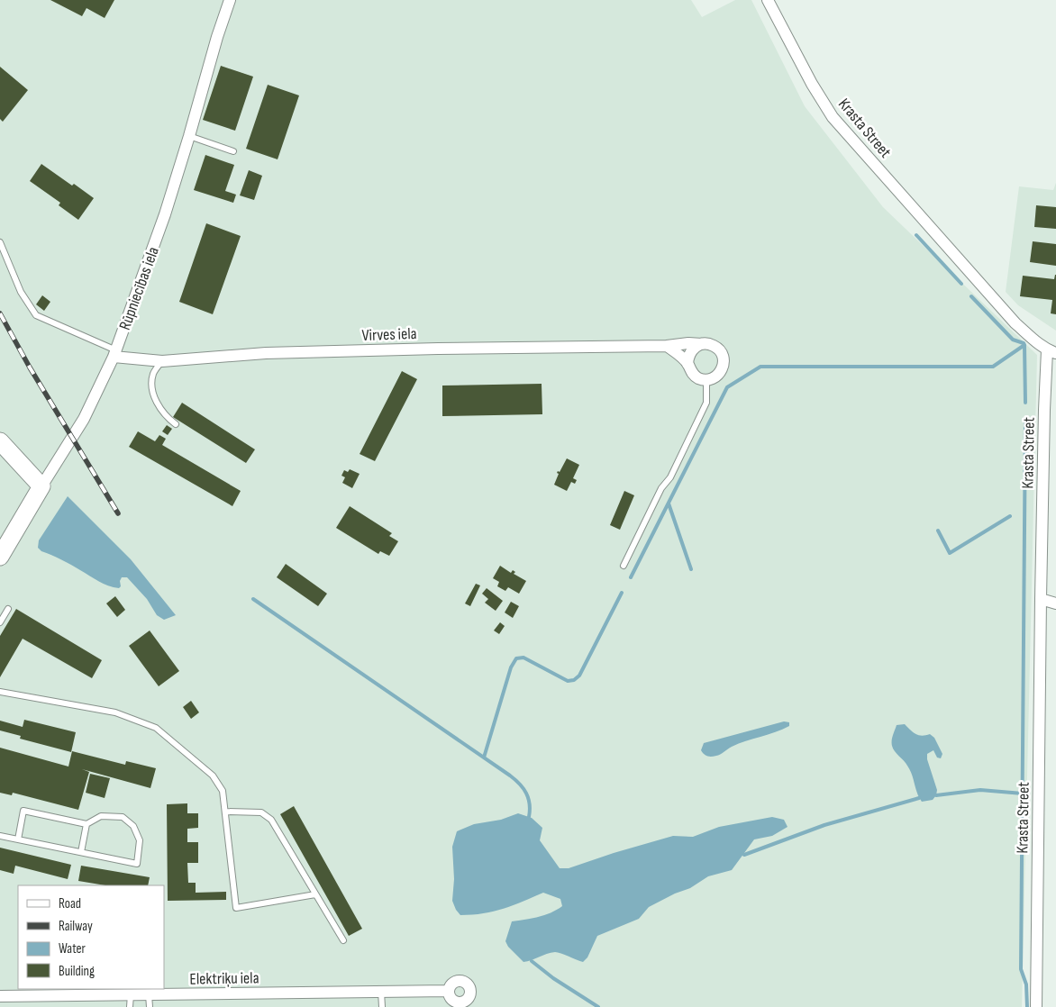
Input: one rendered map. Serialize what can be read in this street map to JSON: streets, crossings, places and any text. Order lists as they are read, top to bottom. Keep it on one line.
{"streets":{"main road":["Rūpniecības iela"],"street":["Krasta Street","Virves iela","Elektriķu iela"]},"crossings":[["Rūpniecības iela","Virves iela"]],"legend":["Road","Railway","Water","Building"]}
